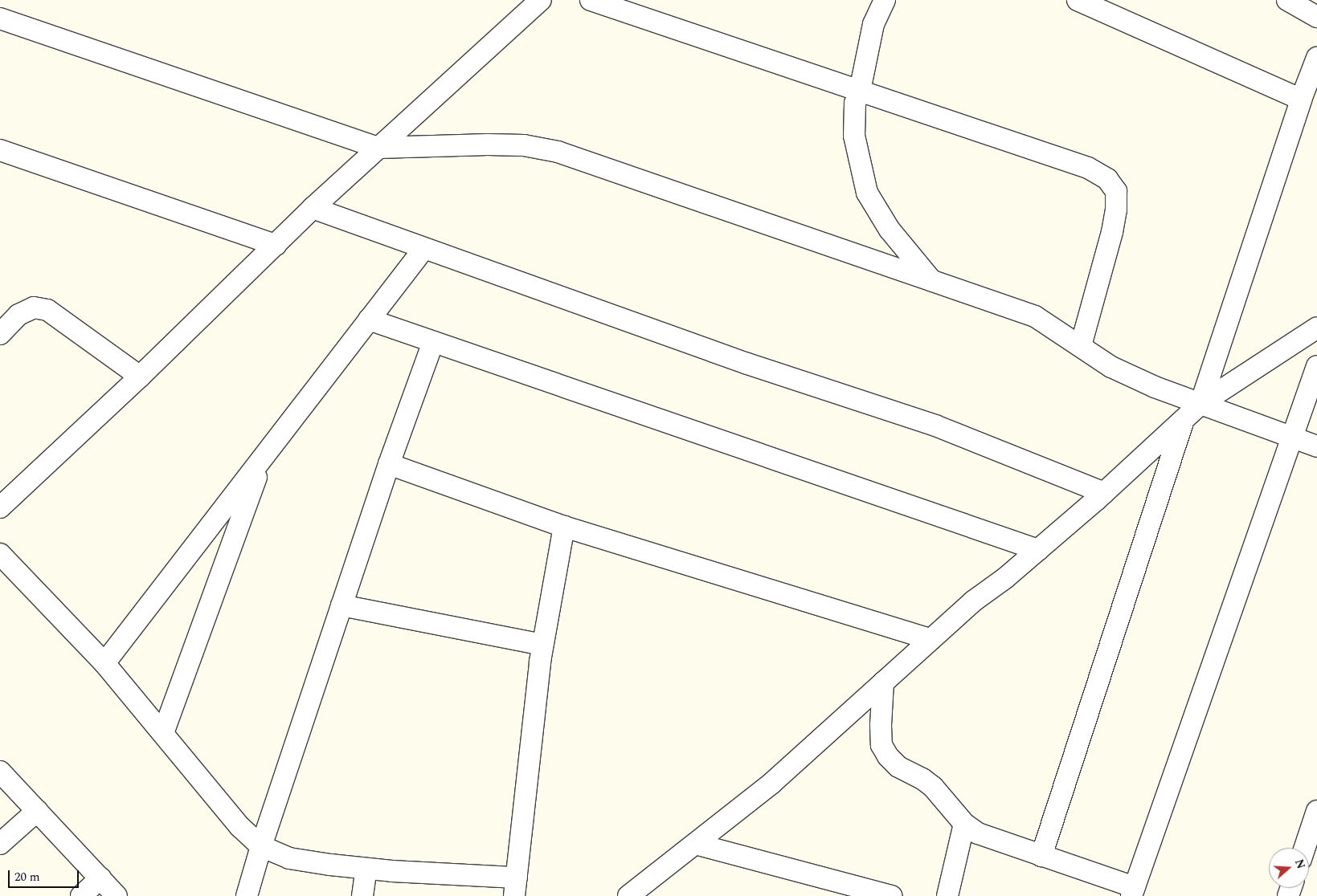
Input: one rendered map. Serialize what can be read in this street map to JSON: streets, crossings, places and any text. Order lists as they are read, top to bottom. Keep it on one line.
{"scale_bar":"20 m","north":"right"}
